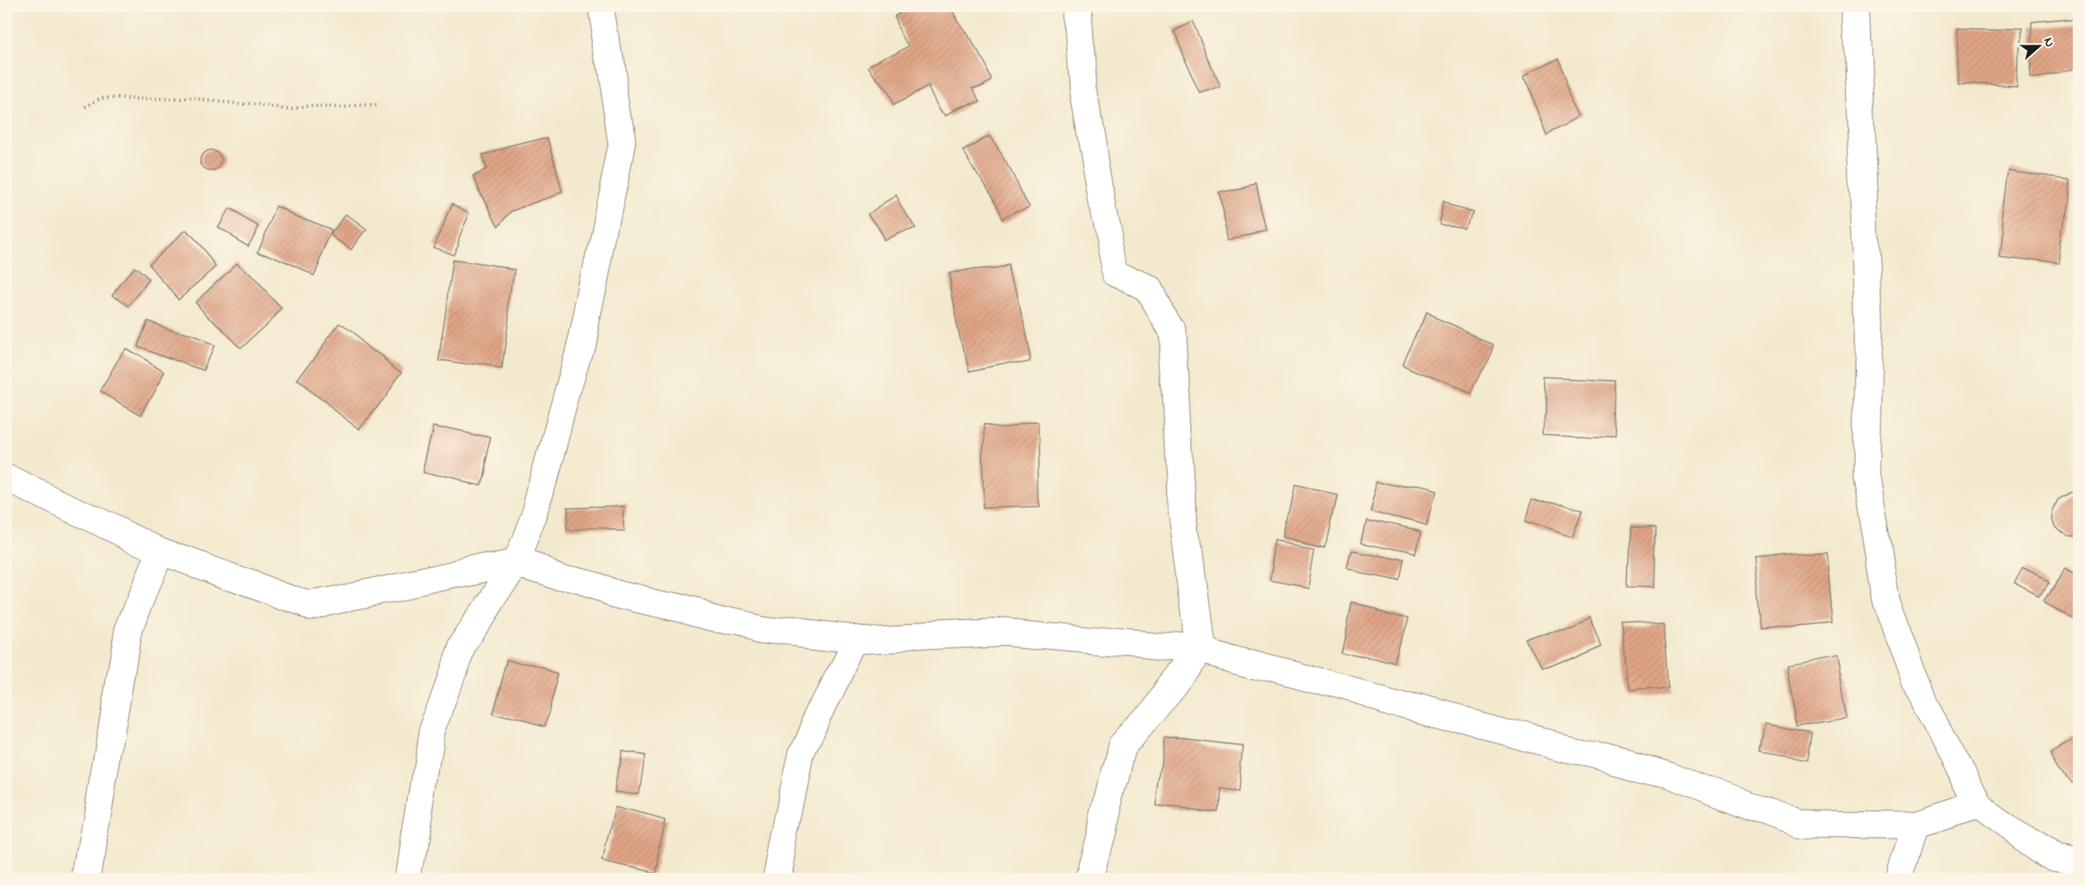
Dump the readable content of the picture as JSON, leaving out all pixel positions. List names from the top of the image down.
{
  "north": "right"
}
